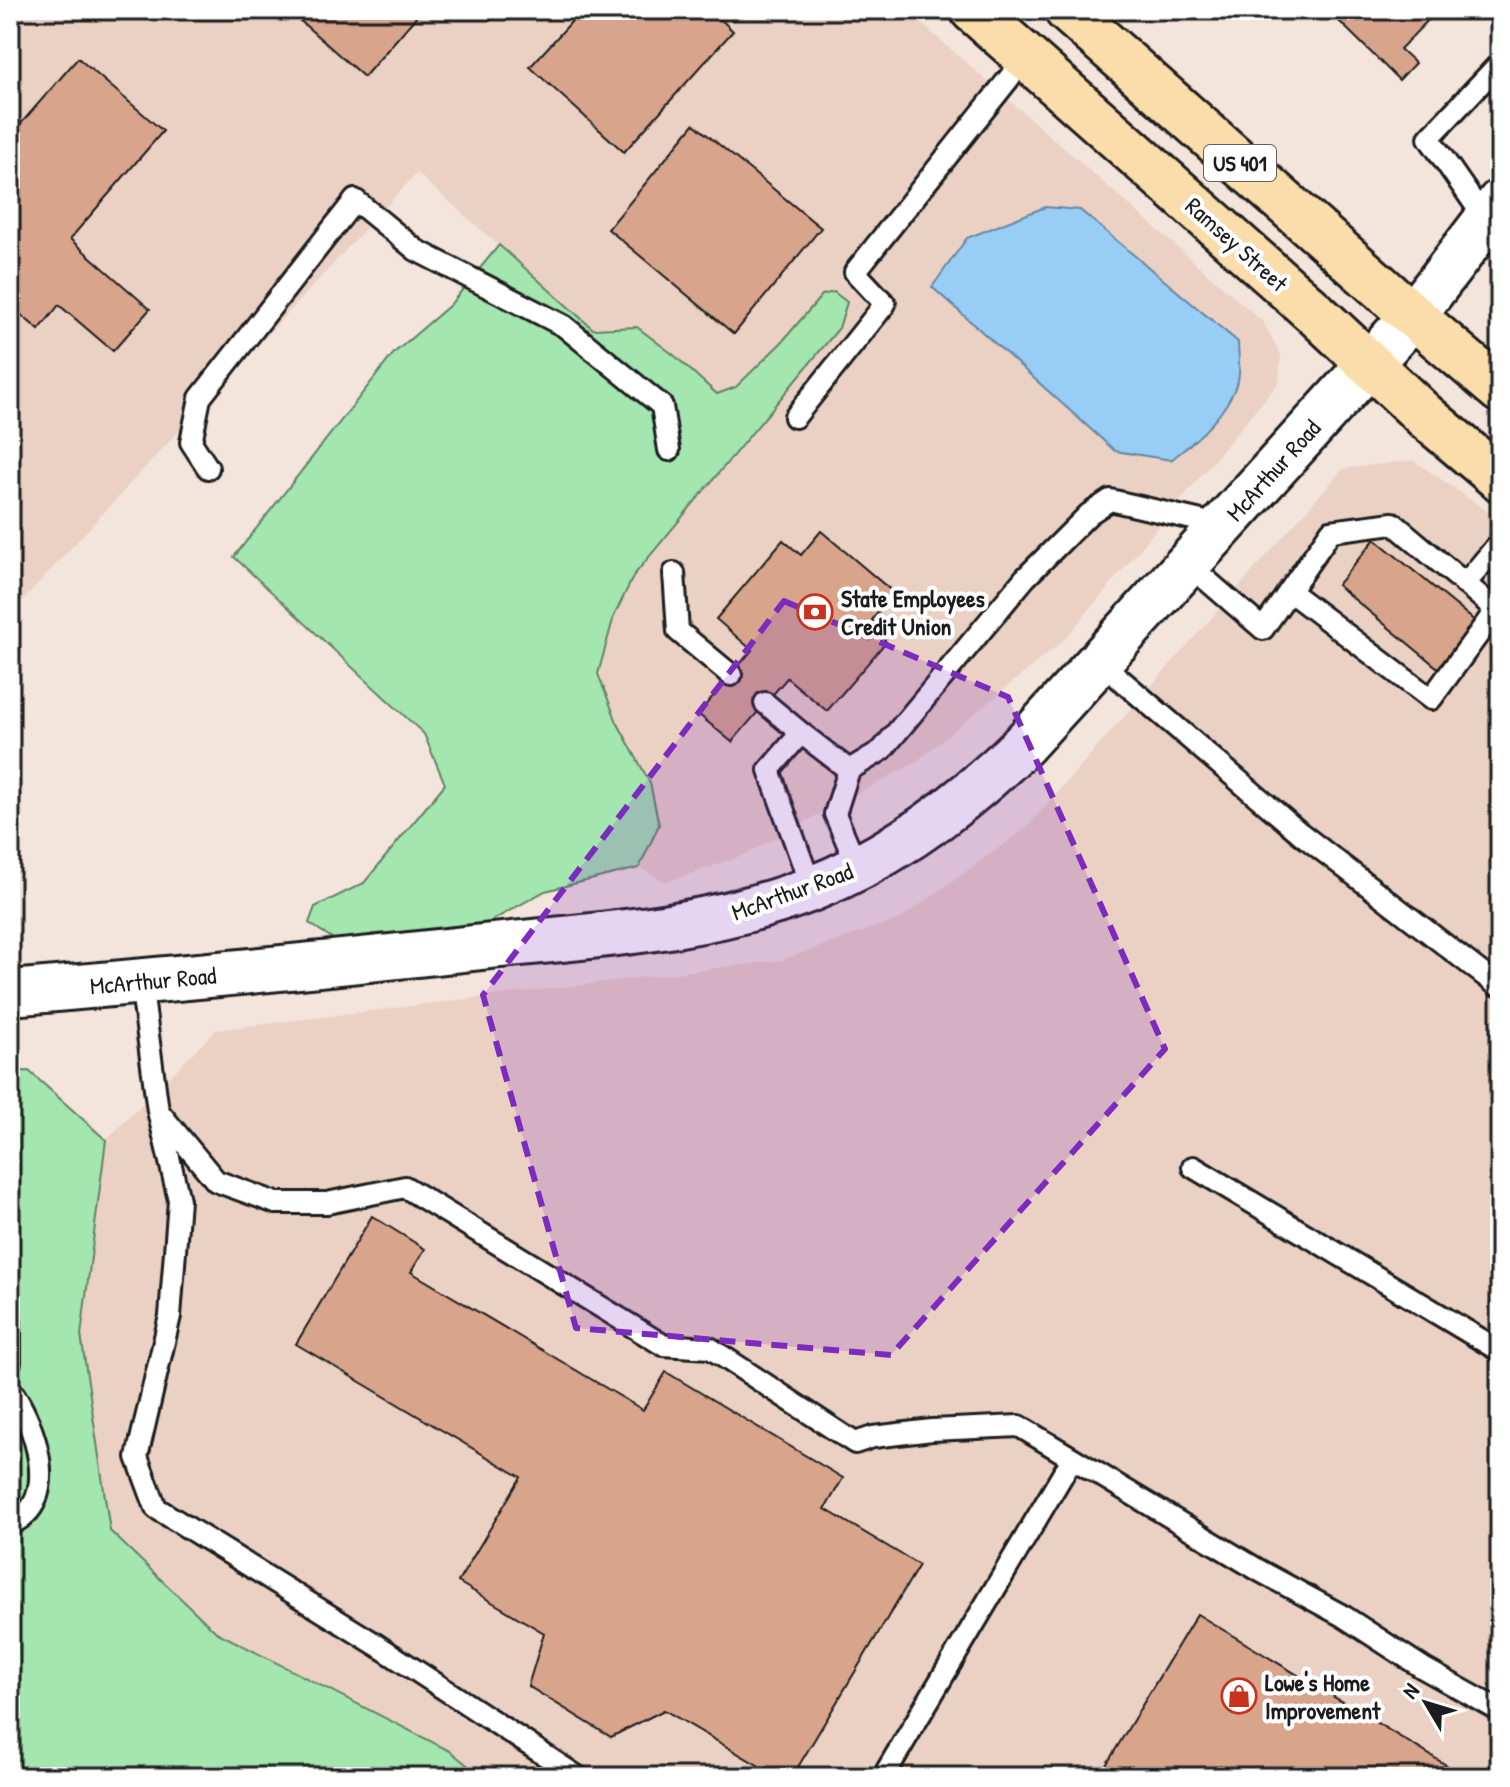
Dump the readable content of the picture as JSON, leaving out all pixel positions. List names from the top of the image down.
{
  "streets": {
    "main road": ["US 401", "Ramsey Street", "McArthur Road"]
  },
  "crossings": [
    ["US 401", "McArthur Road"],
    ["Ramsey Street", "McArthur Road"]
  ],
  "places": {
    "bank": ["State Employees Credit Union"],
    "shop": ["Lowe's Home Improvement"]
  },
  "north": "top left"
}
